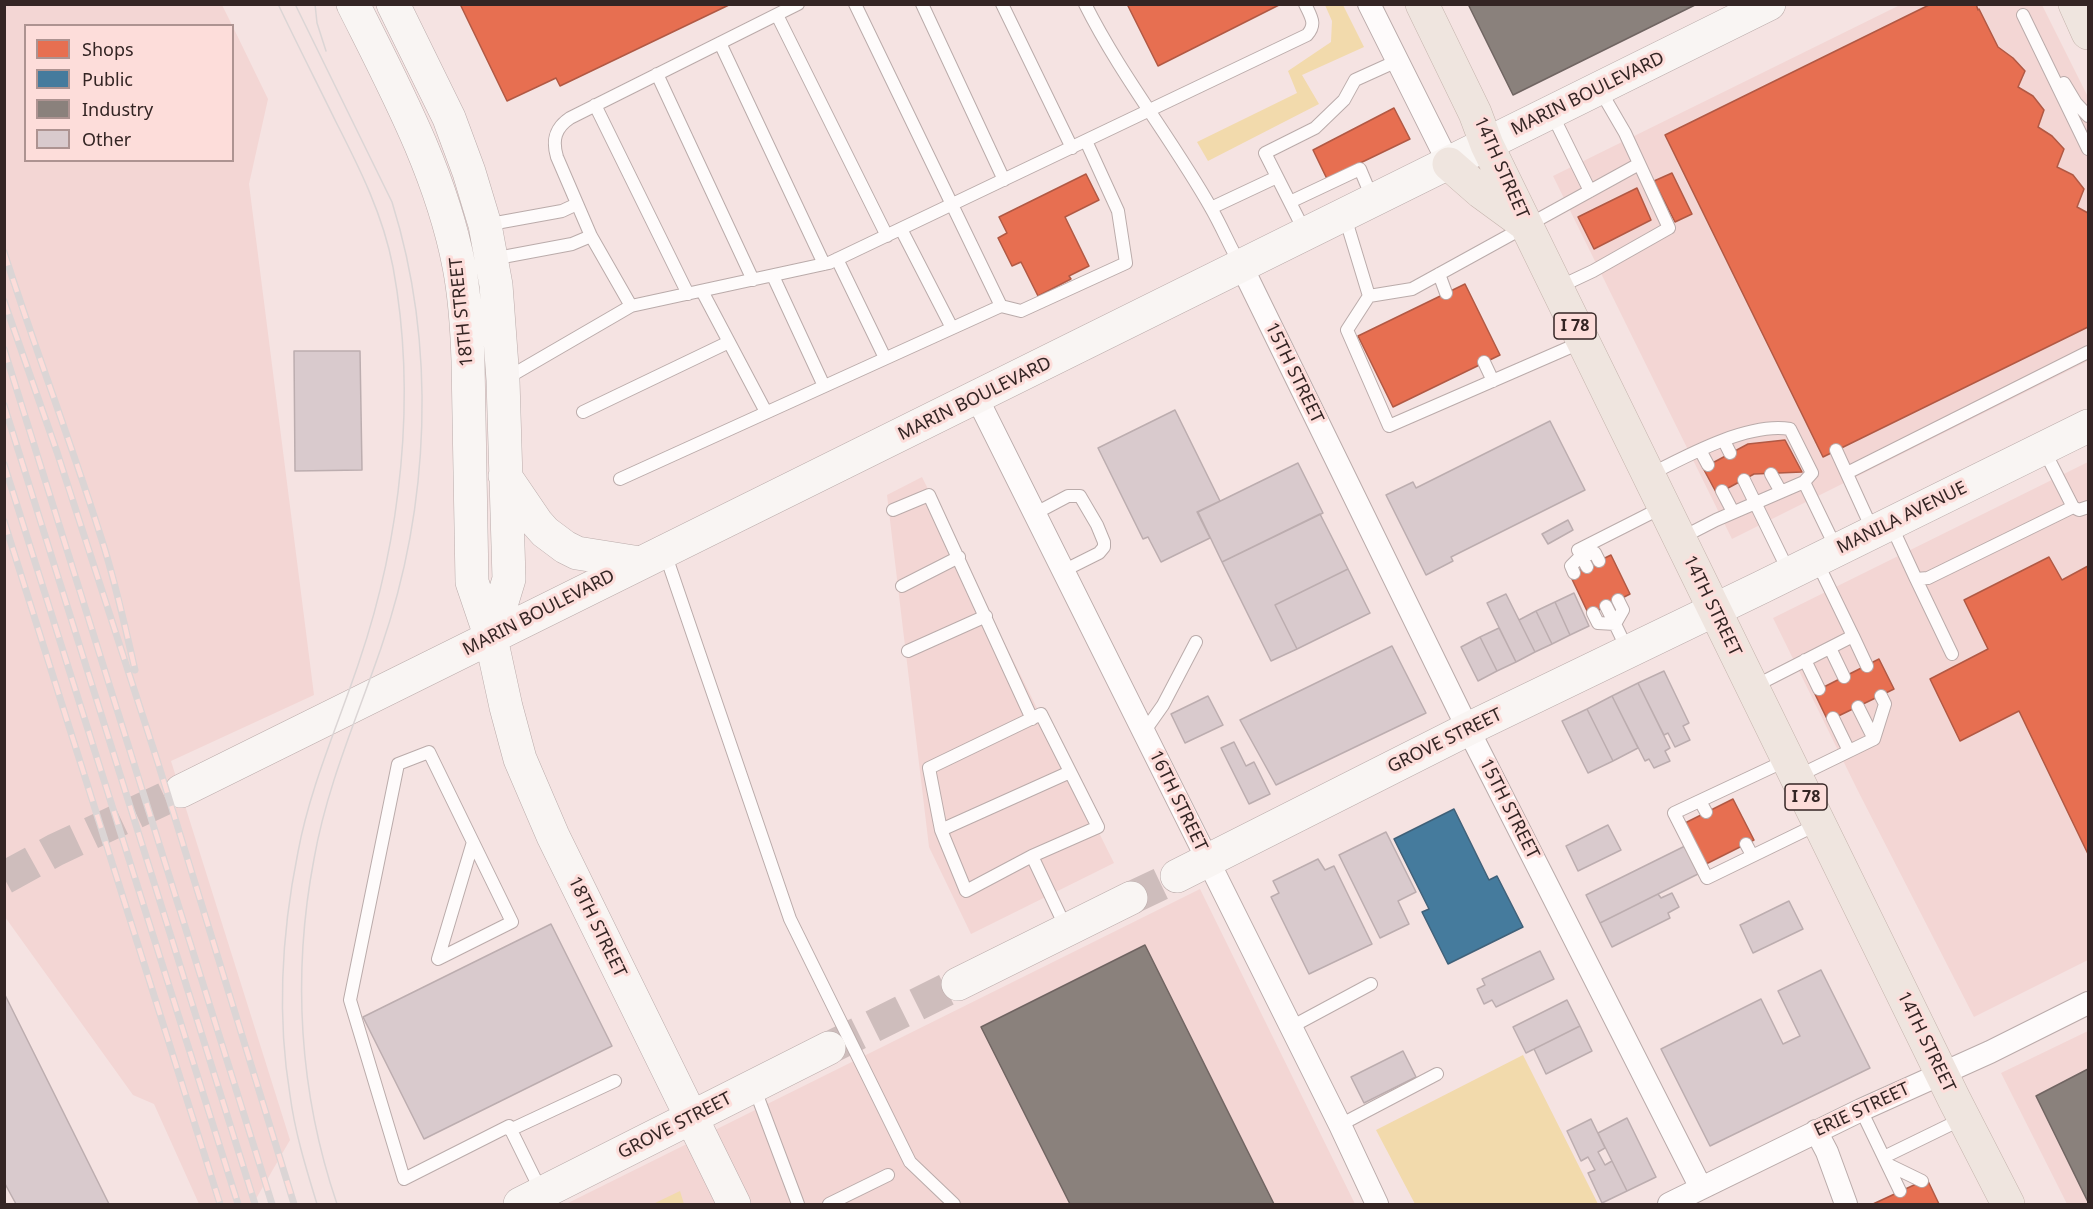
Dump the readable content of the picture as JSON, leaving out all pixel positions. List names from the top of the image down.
{
  "streets": {
    "highway": ["14TH STREET", "I 78"],
    "street": [
      "MARIN BOULEVARD",
      "18TH STREET",
      "15TH STREET",
      "MANILA AVENUE",
      "GROVE STREET",
      "16TH STREET",
      "ERIE STREET"
    ]
  },
  "crossings": [
    ["MARIN BOULEVARD", "14TH STREET"],
    ["MARIN BOULEVARD", "18TH STREET"],
    ["MARIN BOULEVARD", "15TH STREET"],
    ["MARIN BOULEVARD", "16TH STREET"],
    ["14TH STREET", "MANILA AVENUE"],
    ["14TH STREET", "GROVE STREET"],
    ["14TH STREET", "ERIE STREET"],
    ["18TH STREET", "GROVE STREET"],
    ["15TH STREET", "GROVE STREET"],
    ["15TH STREET", "ERIE STREET"],
    ["MANILA AVENUE", "GROVE STREET"],
    ["GROVE STREET", "16TH STREET"]
  ],
  "legend": [
    "Shops",
    "Public",
    "Industry",
    "Other"
  ]
}
